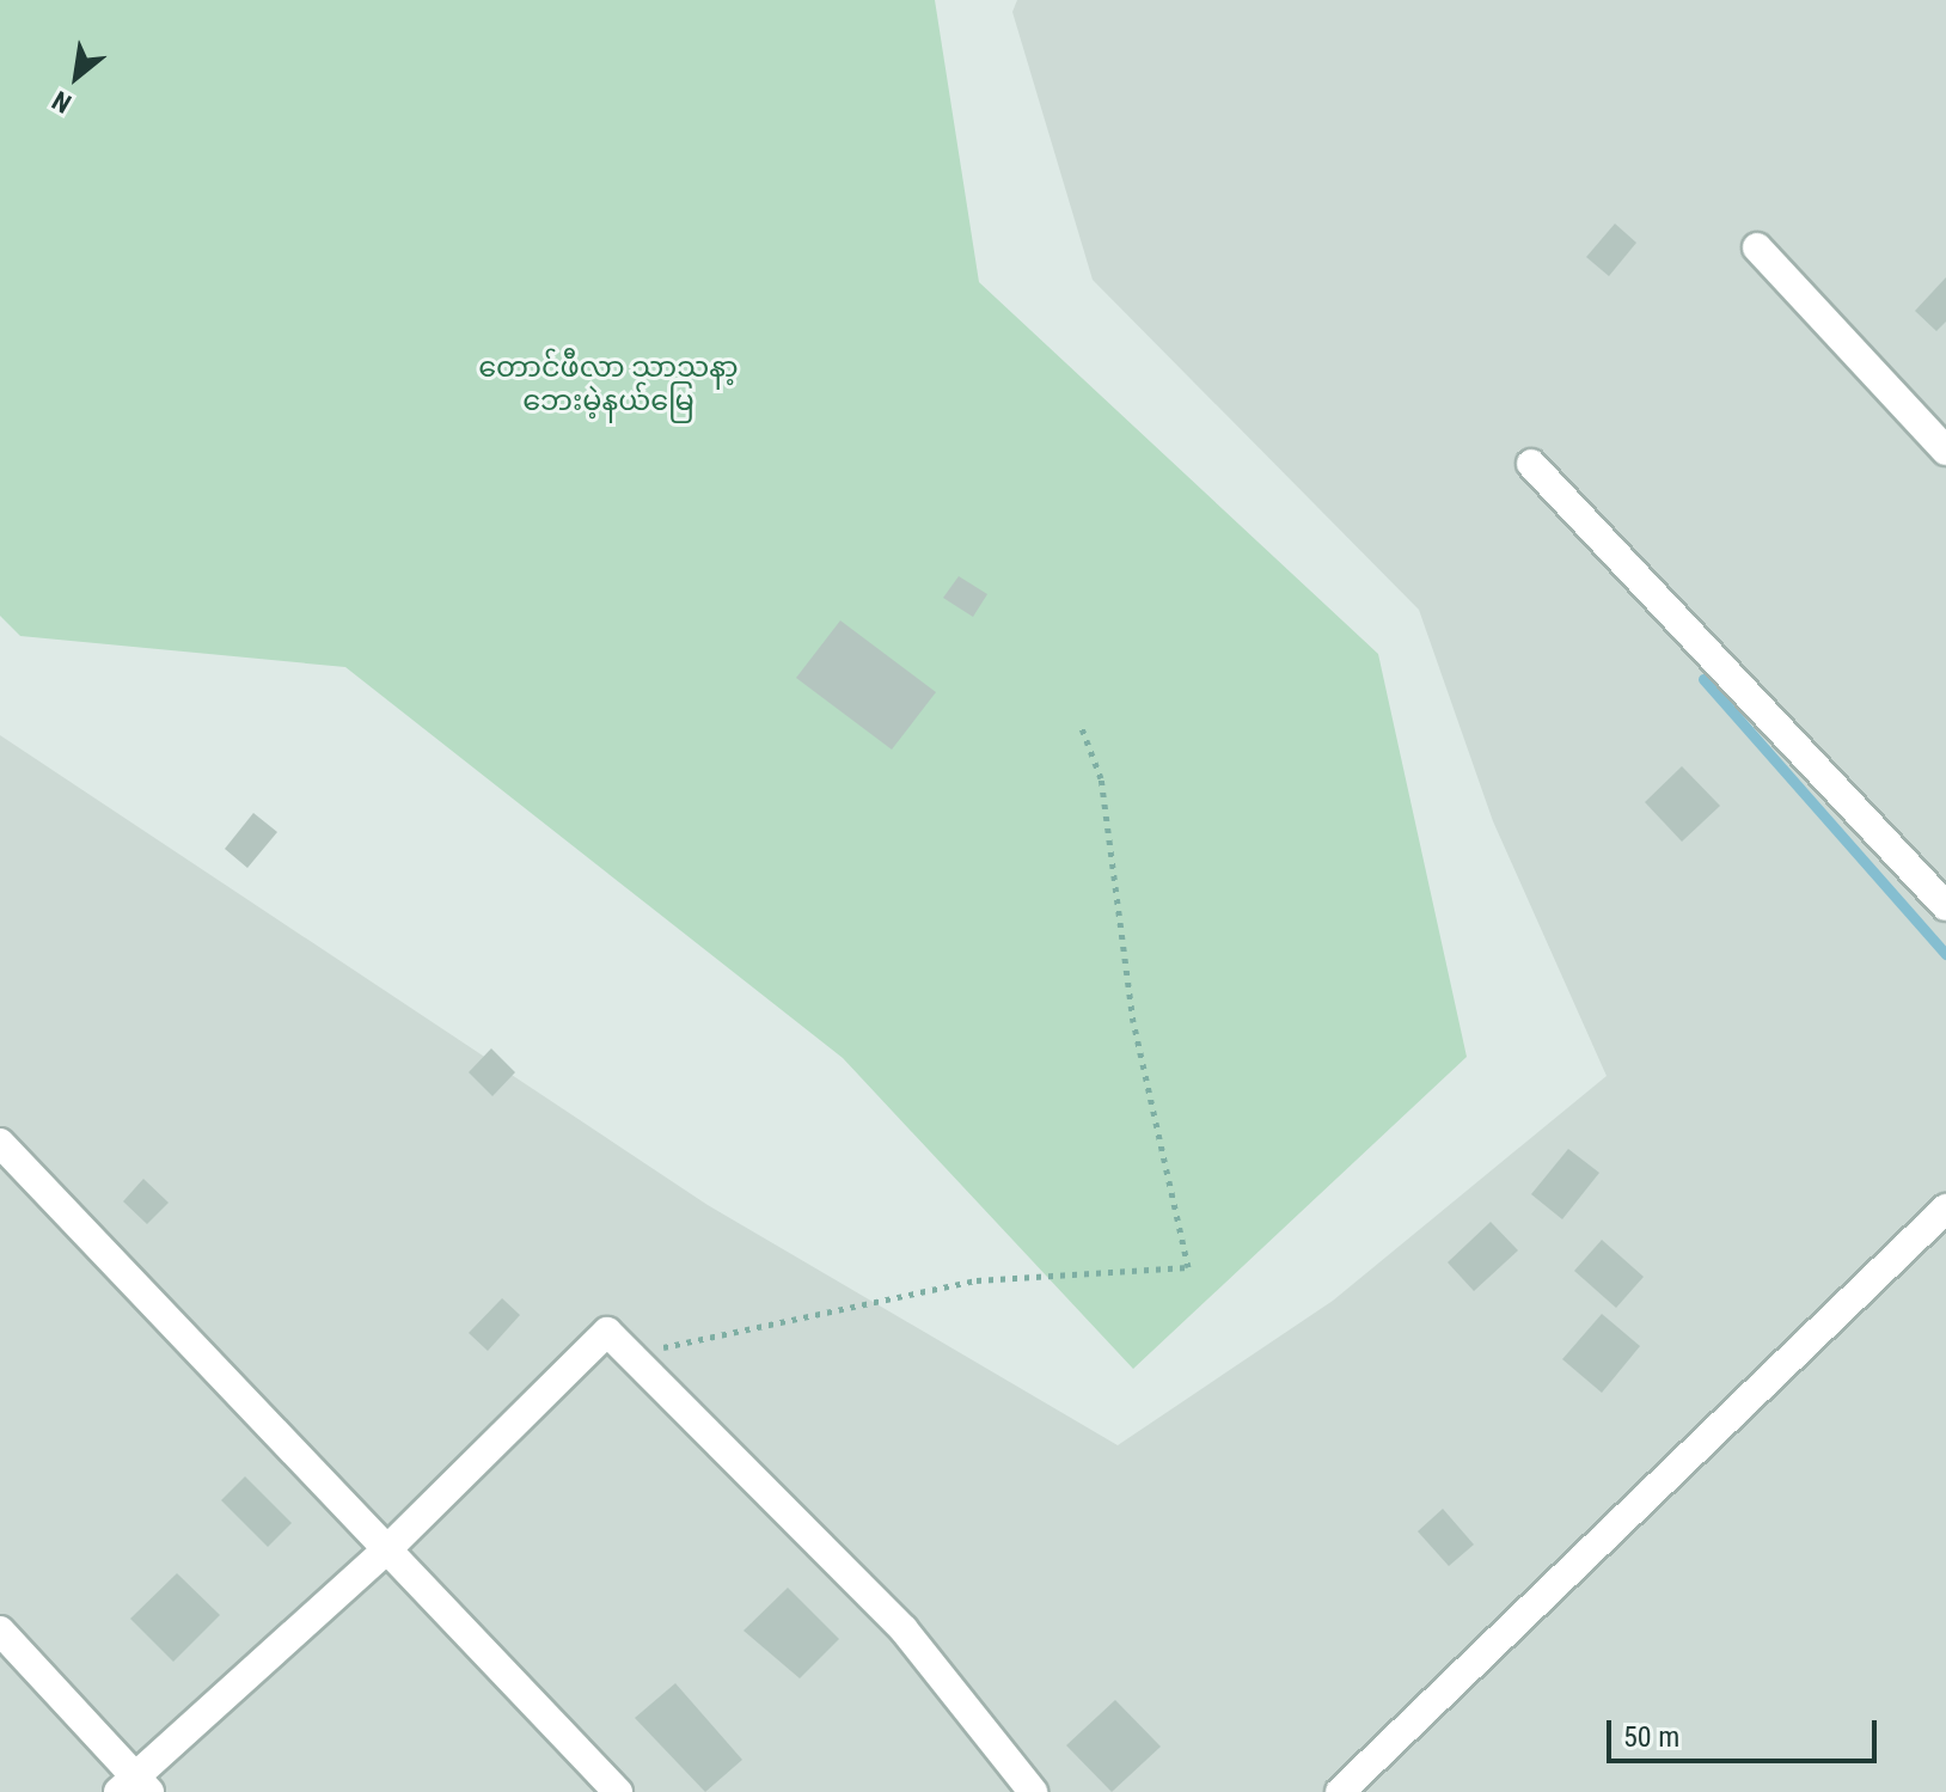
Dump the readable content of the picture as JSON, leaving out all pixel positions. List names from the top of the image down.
{
  "parks": ["တောင်ဖီလာ သာသနာ့ ဘေးမဲ့နယ်မြေ"],
  "scale_bar": "50 m",
  "north": "bottom left"
}
